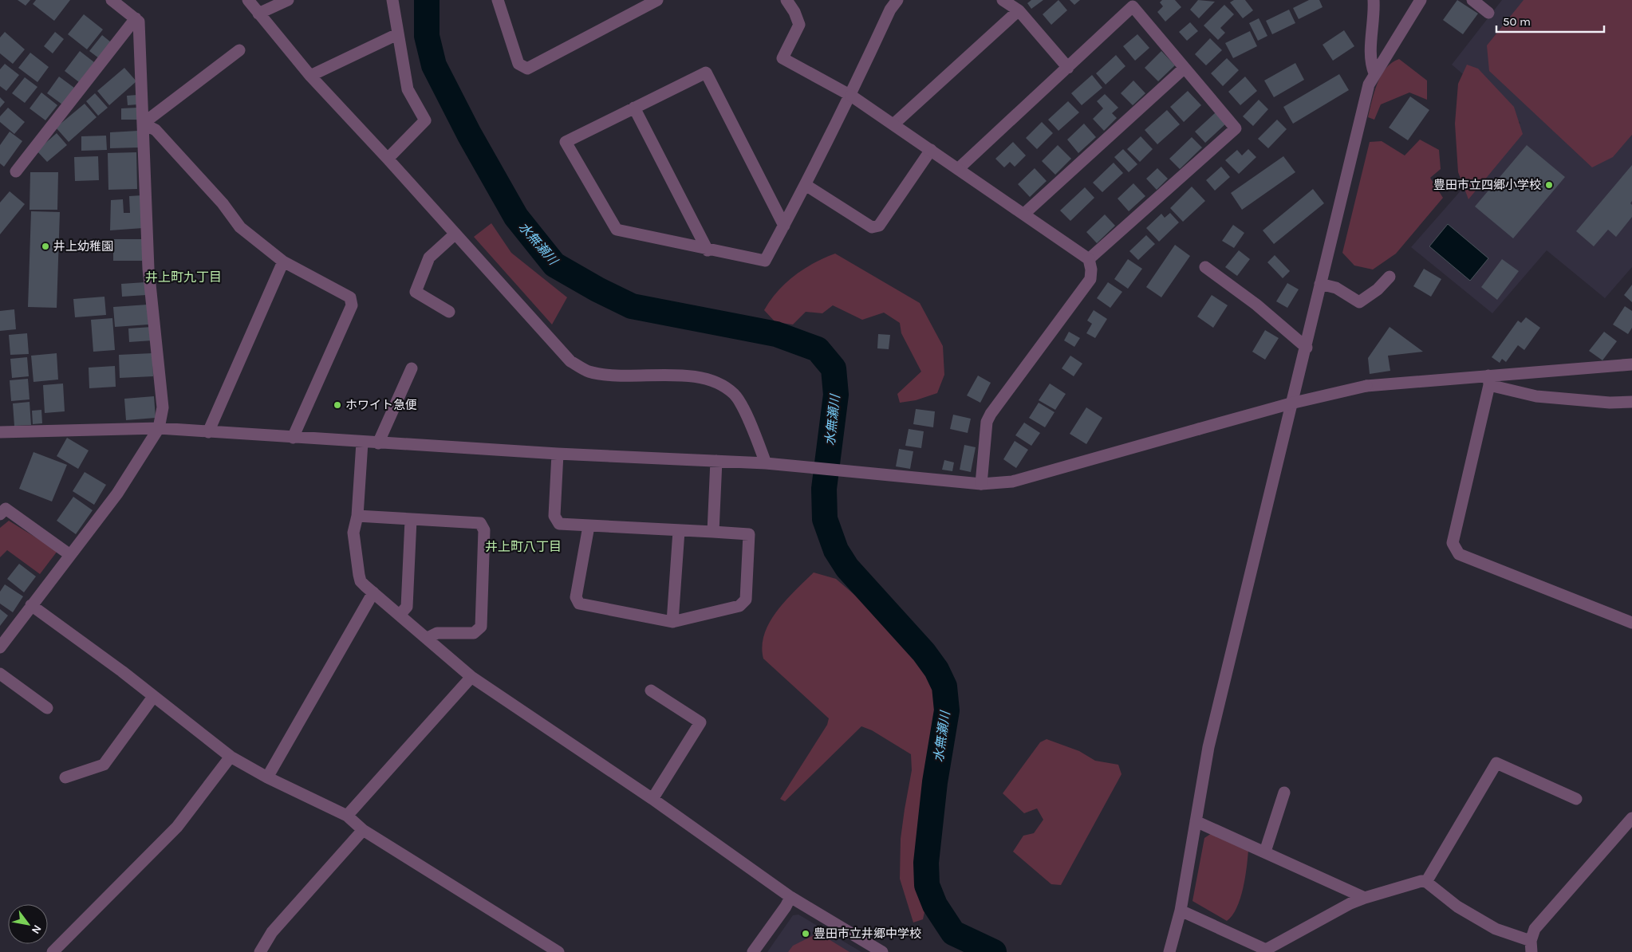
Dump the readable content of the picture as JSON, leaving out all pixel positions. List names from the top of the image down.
{
  "districts": ["井上町九丁目", "井上町八丁目"],
  "water": ["水無瀬川"],
  "places": [
    "豊田市立四郷小学校",
    "井上幼稚園",
    "ホワイト急便",
    "豊田市立井郷中学校"
  ],
  "scale_bar": "50 m",
  "north": "bottom right"
}
